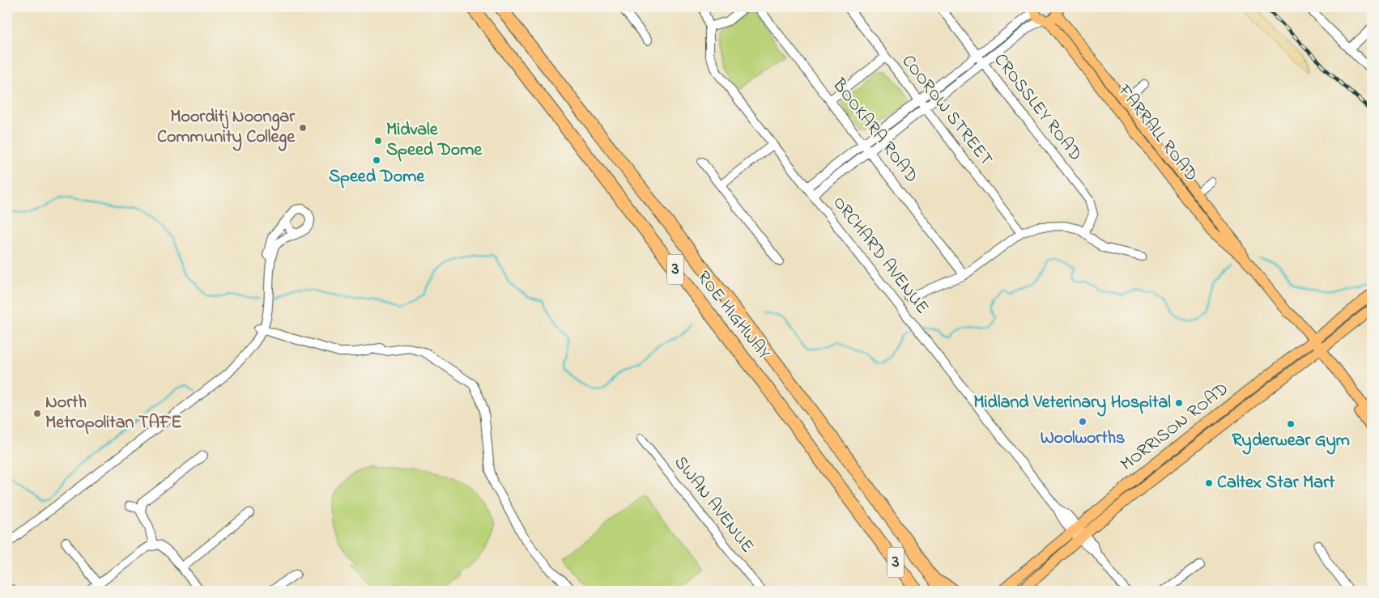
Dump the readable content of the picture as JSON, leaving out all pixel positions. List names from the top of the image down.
{
  "streets": {
    "highway": ["3", "ROE HIGHWAY"],
    "main road": ["FARRALL ROAD", "MORRISON ROAD"],
    "street": [
      "CROSSLEY ROAD",
      "COOROW STREET",
      "BOOKARA ROAD",
      "ORCHARD AVENUE",
      "SWAN AVENUE"
    ]
  },
  "crossings": [
    ["FARRALL ROAD", "MORRISON ROAD"],
    ["ORCHARD AVENUE", "MORRISON ROAD"]
  ],
  "places": [
    "Moorditj Noongar Community College",
    "Midvale Speed Dome",
    "Speed Dome",
    "Midland Veterinary Hospital",
    "North Metropolitan TAFE",
    "Woolworths",
    "Ryderwear Gym",
    "Caltex Star Mart"
  ]
}
